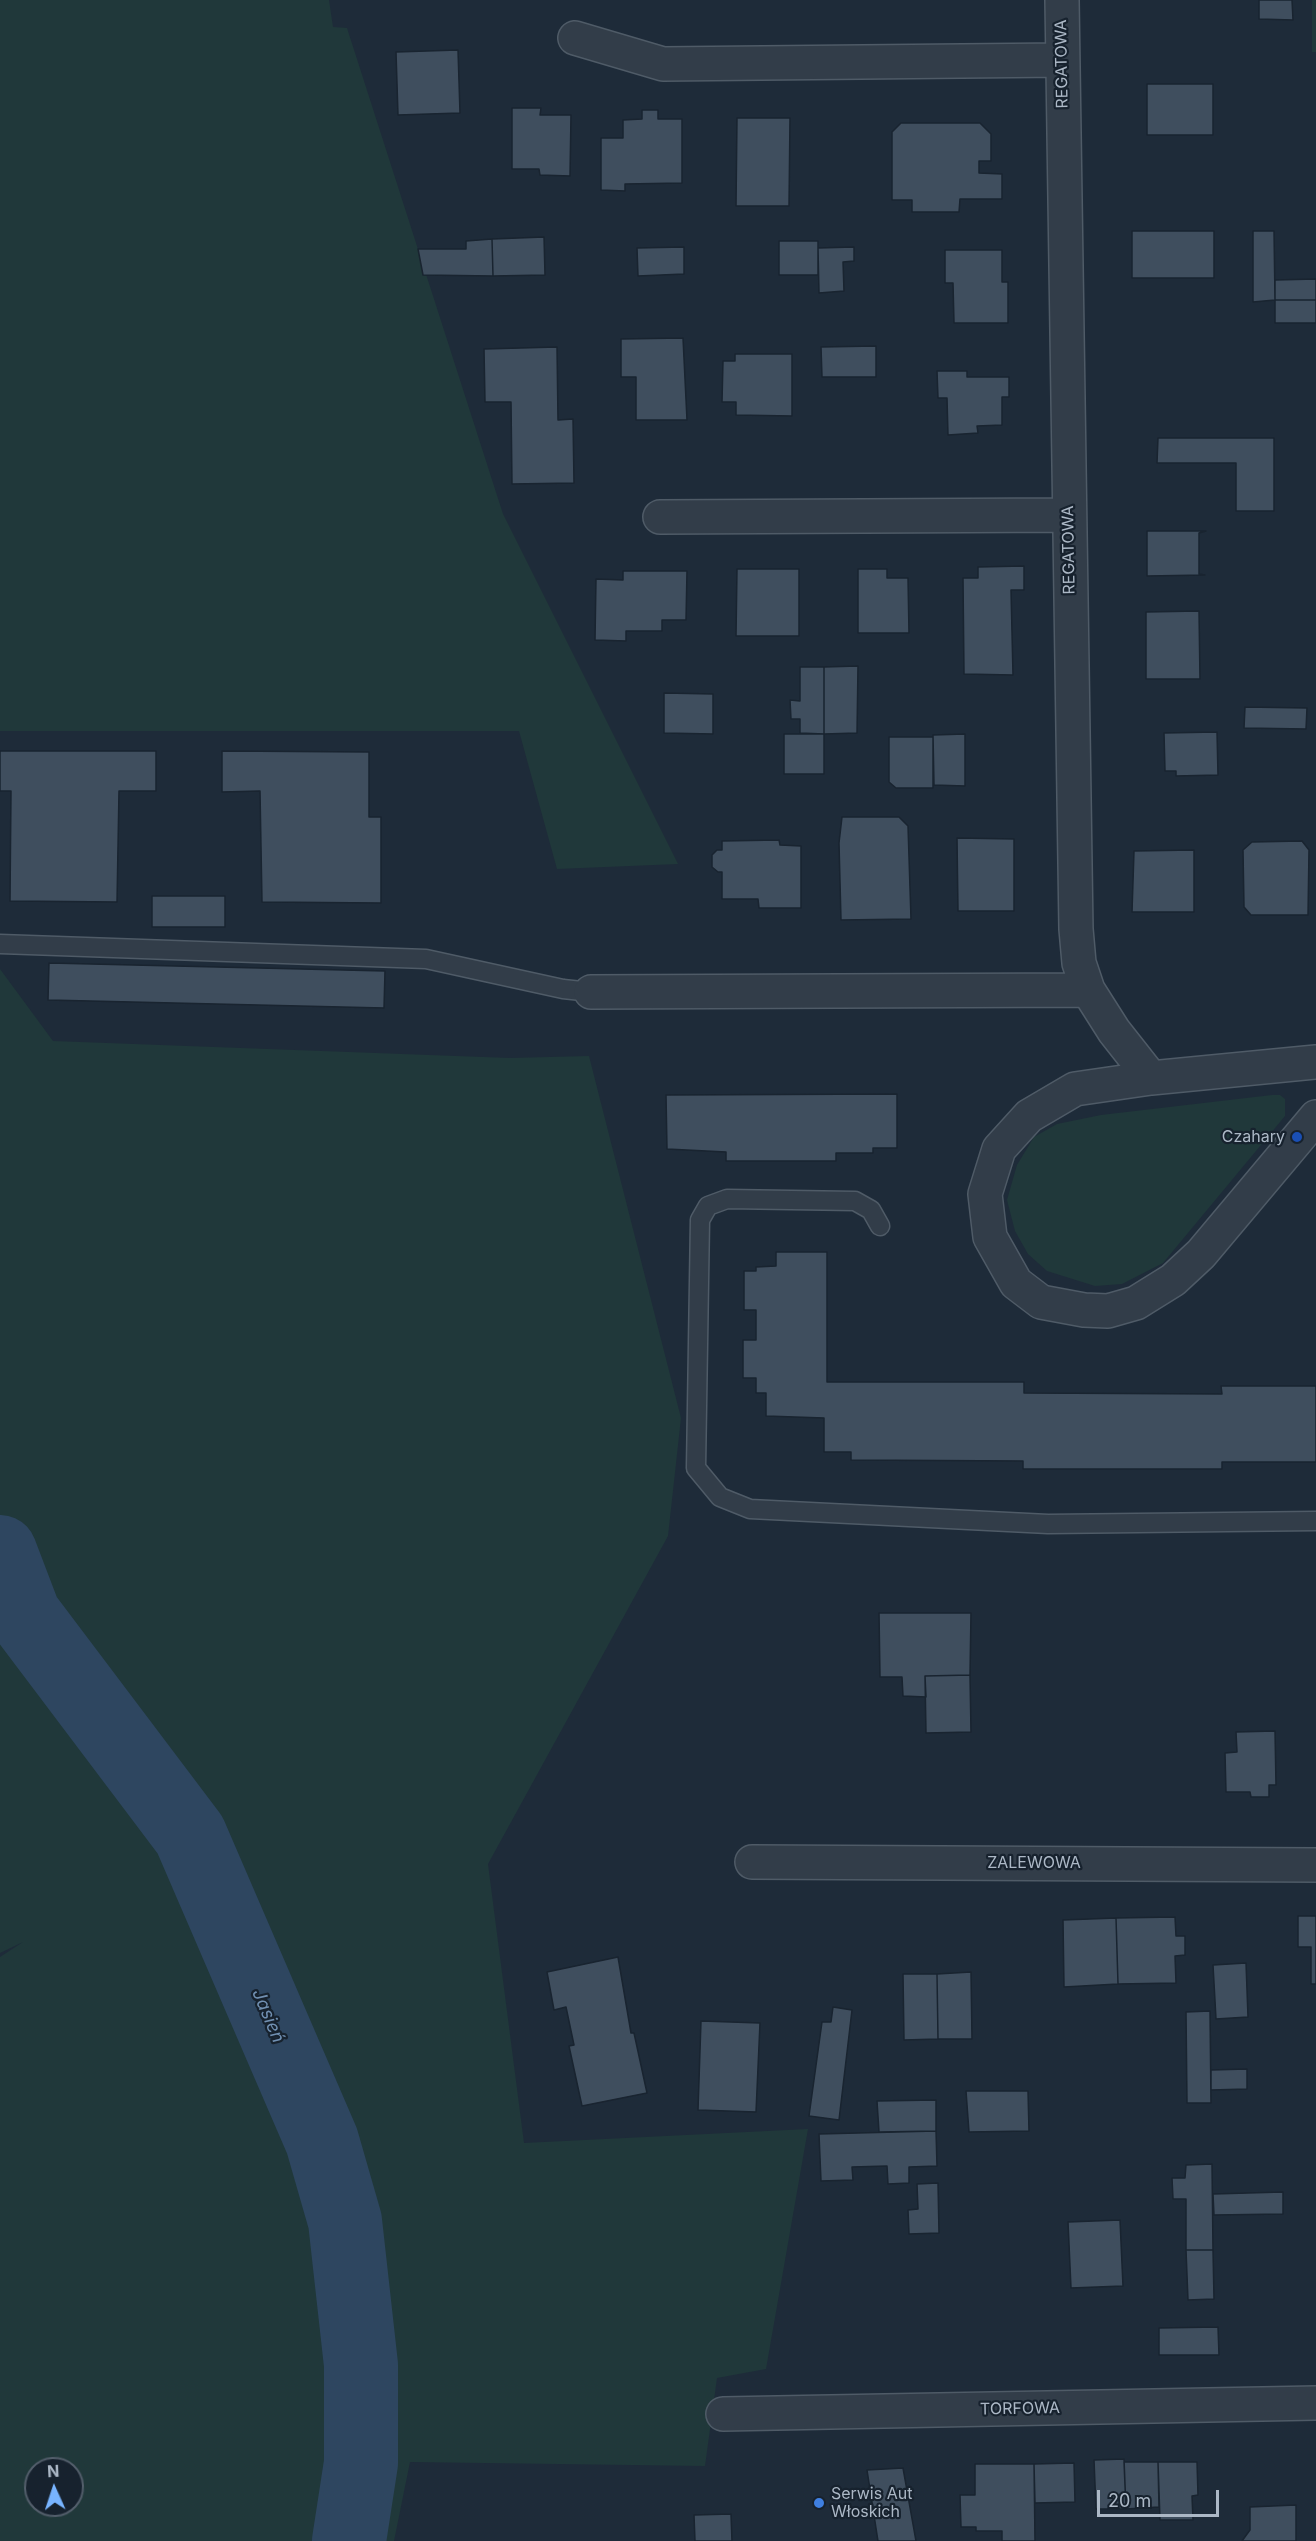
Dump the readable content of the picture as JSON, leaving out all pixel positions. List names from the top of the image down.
{
  "streets": {
    "street": ["REGATOWA", "ZALEWOWA", "TORFOWA"]
  },
  "water": ["Jasień"],
  "places": ["Czahary", "Serwis Aut Włoskich"],
  "scale_bar": "20 m",
  "north": "top"
}
